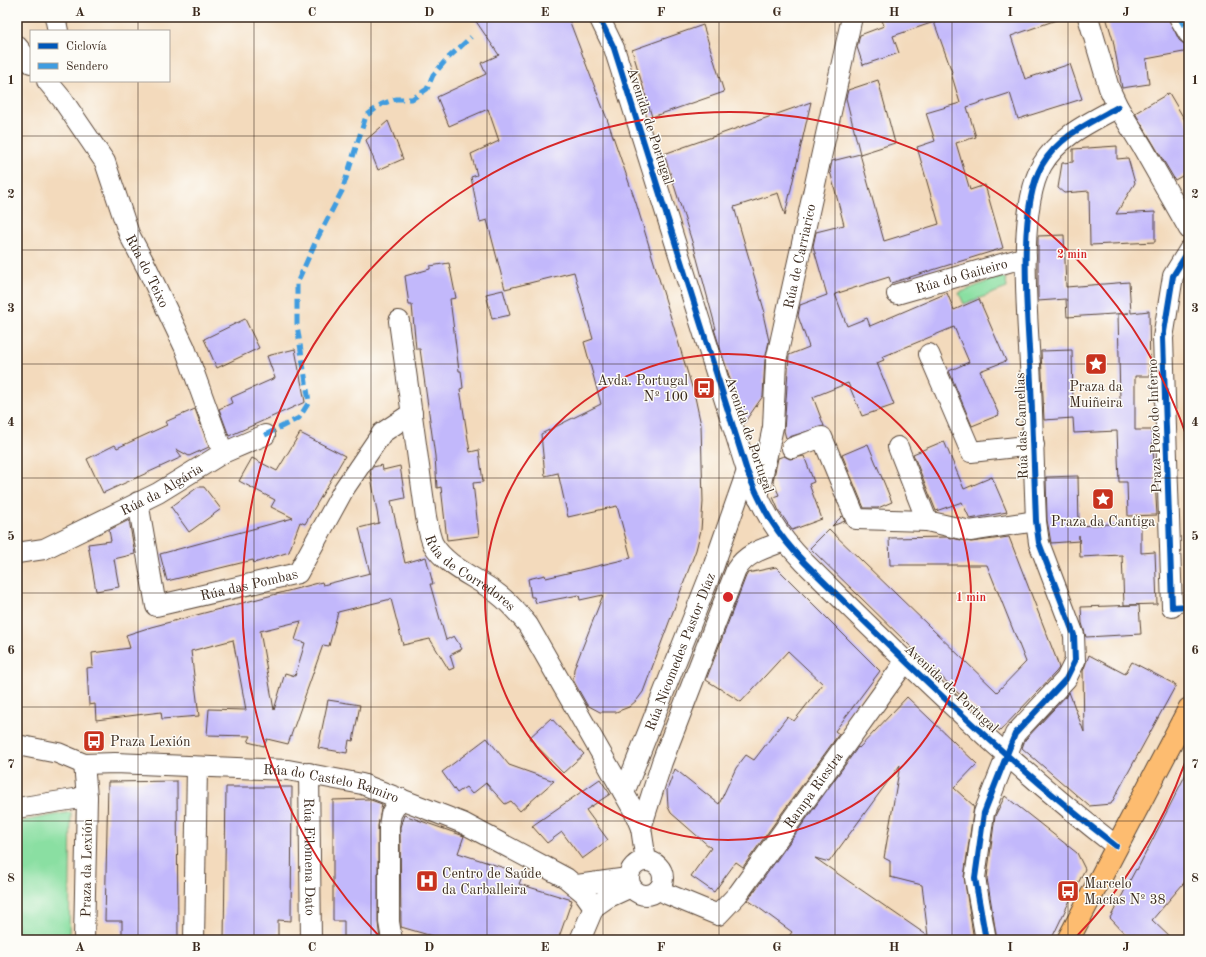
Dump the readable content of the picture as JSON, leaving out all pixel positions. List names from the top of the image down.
{
  "streets": {
    "street": [
      "Avenida de Portugal",
      "Rúa de Carriarico",
      "Rúa do Teixo",
      "Rúa do Gaiteiro",
      "Rúa das Camelias",
      "Praza Pozo do Inferno",
      "Rúa da Algária",
      "Rúa de Corredores",
      "Rúa das Pombas",
      "Rúa Nicomedes Pastor Díaz",
      "Rúa do Castelo Ramiro",
      "Rampa Riestra",
      "Rúa Filomena Dato",
      "Praza da Lexión"
    ]
  },
  "crossings": [
    ["Avenida de Portugal", "Rúa de Carriarico"],
    ["Avenida de Portugal", "Rúa das Camelias"],
    ["Avenida de Portugal", "Rúa Nicomedes Pastor Díaz"],
    ["Avenida de Portugal", "Rampa Riestra"],
    ["Rúa do Teixo", "Rúa da Algária"],
    ["Rúa do Gaiteiro", "Rúa das Camelias"],
    ["Rúa da Algária", "Rúa das Pombas"],
    ["Rúa de Corredores", "Rúa das Pombas"],
    ["Rúa de Corredores", "Rúa Nicomedes Pastor Díaz"],
    ["Rúa Nicomedes Pastor Díaz", "Rampa Riestra"],
    ["Rúa do Castelo Ramiro", "Rúa Filomena Dato"],
    ["Rúa do Castelo Ramiro", "Praza da Lexión"]
  ],
  "places": {
    "place": ["Praza da Muiñeira", "Praza da Cantiga"],
    "bus stop": ["Avda. Portugal Nº 100", "Praza Lexión", "Marcelo Macías Nº 38"],
    "hospital": ["Centro de Saúde da Carballeira"]
  },
  "legend": ["Ciclovía", "Sendero"],
  "grid": {
    "columns": [
      "A",
      "B",
      "C",
      "D",
      "E",
      "F",
      "G",
      "H",
      "I",
      "J"
    ],
    "rows": [
      "1",
      "2",
      "3",
      "4",
      "5",
      "6",
      "7",
      "8"
    ]
  },
  "rings": ["2 min", "1 min"]
}
